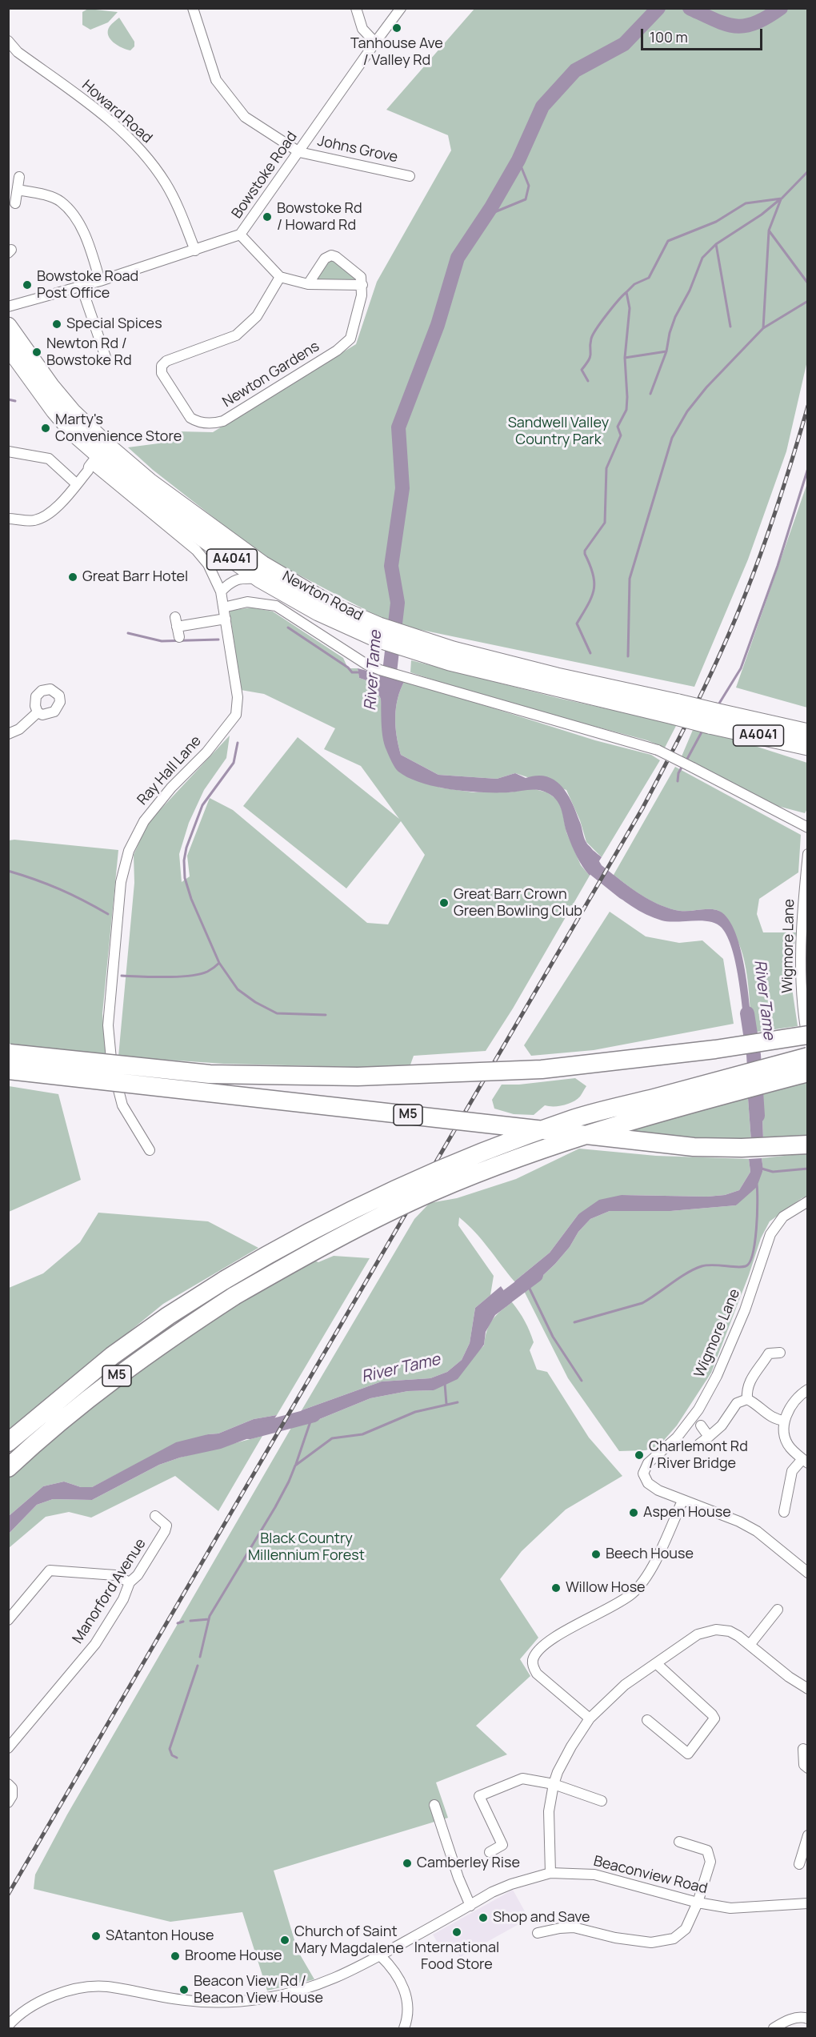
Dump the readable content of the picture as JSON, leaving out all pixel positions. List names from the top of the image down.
{
  "streets": {
    "highway": ["A4041", "Newton Road", "M5"],
    "street": [
      "Howard Road",
      "Johns Grove",
      "Bowstoke Road",
      "Newton Gardens",
      "Ray Hall Lane",
      "Wigmore Lane",
      "Manorford Avenue",
      "Beaconview Road"
    ]
  },
  "crossings": [
    ["Howard Road", "Bowstoke Road"],
    ["Johns Grove", "Bowstoke Road"],
    ["Newton Road", "Ray Hall Lane"]
  ],
  "water": ["River Tame"],
  "parks": ["Sandwell Valley Country Park", "Black Country Millennium Forest"],
  "places": [
    "Tanhouse Ave / Valley Rd",
    "Bowstoke Rd / Howard Rd",
    "Bowstoke Road Post Office",
    "Special Spices",
    "Newton Rd / Bowstoke Rd",
    "Marty's Convenience Store",
    "Great Barr Hotel",
    "Great Barr Crown Green Bowling Club",
    "Charlemont Rd / River Bridge",
    "Aspen House",
    "Beech House",
    "Willow Hose",
    "Camberley Rise",
    "Shop and Save",
    "International Food Store",
    "SAtanton House",
    "Church of Saint Mary Magdalene",
    "Broome House",
    "Beacon View Rd / Beacon View House"
  ],
  "scale_bar": "100 m"
}
